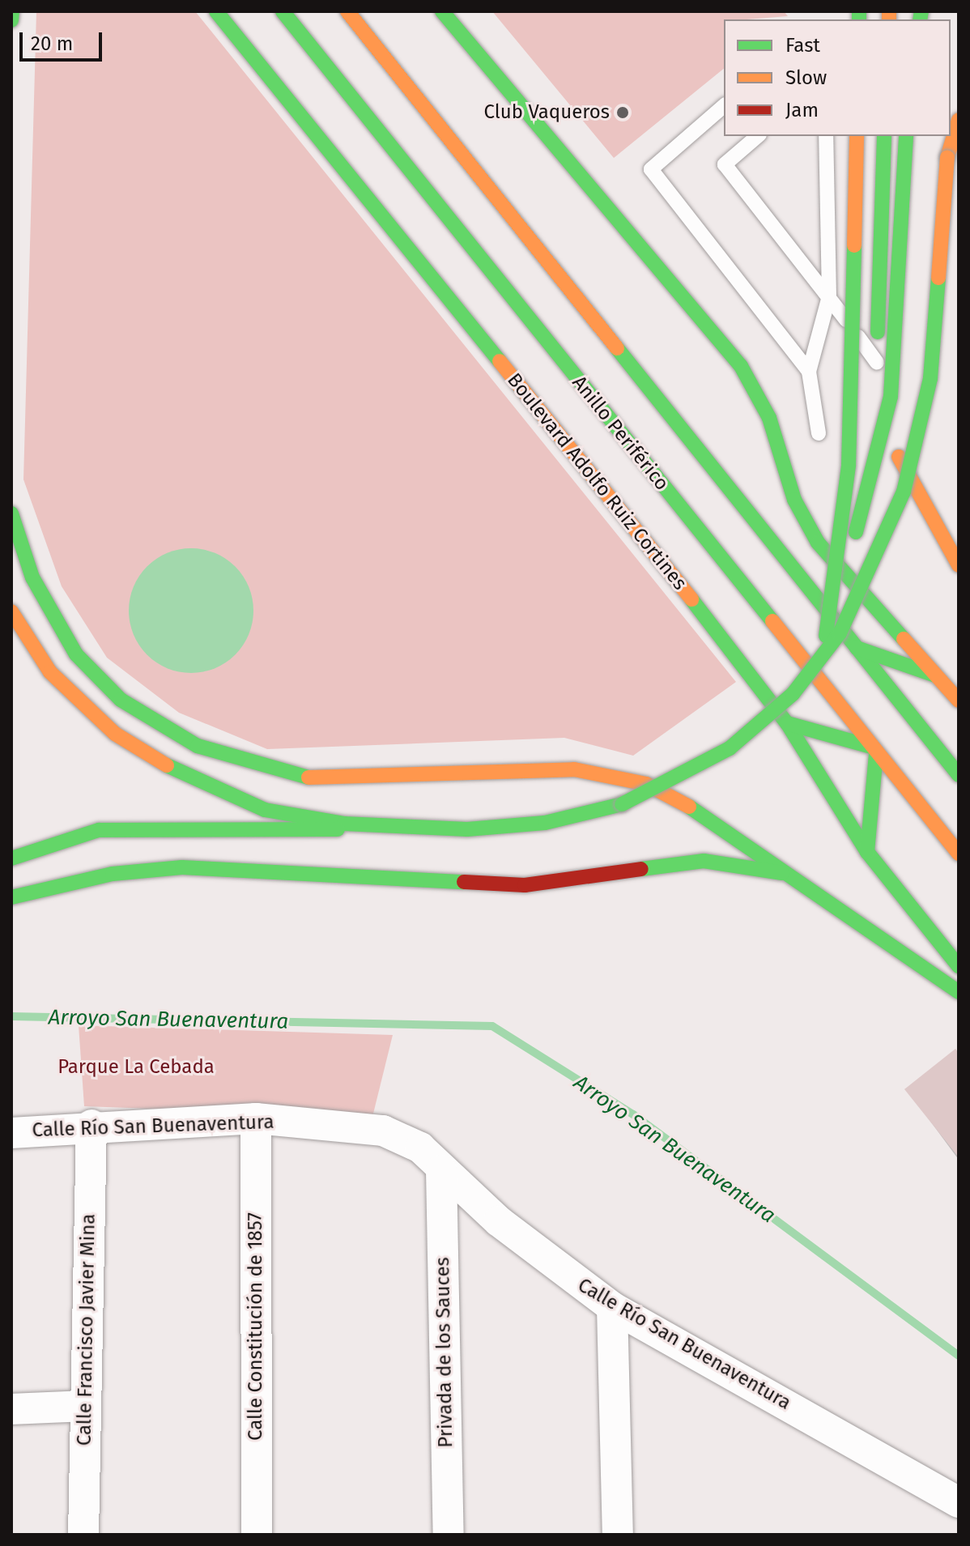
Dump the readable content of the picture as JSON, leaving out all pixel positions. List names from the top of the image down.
{
  "streets": {
    "main road": ["Anillo Periférico", "Boulevard Adolfo Ruiz Cortines"],
    "street": [
      "Calle Río San Buenaventura",
      "Calle Constitución de 1857",
      "Calle Francisco Javier Mina",
      "Privada de los Sauces"
    ]
  },
  "crossings": [
    ["Calle Río San Buenaventura", "Calle Constitución de 1857"],
    ["Calle Río San Buenaventura", "Calle Francisco Javier Mina"],
    ["Calle Río San Buenaventura", "Privada de los Sauces"]
  ],
  "water": ["Arroyo San Buenaventura"],
  "parks": ["Parque La Cebada"],
  "places": ["Club Vaqueros"],
  "legend": ["Fast", "Slow", "Jam"],
  "scale_bar": "20 m"
}
